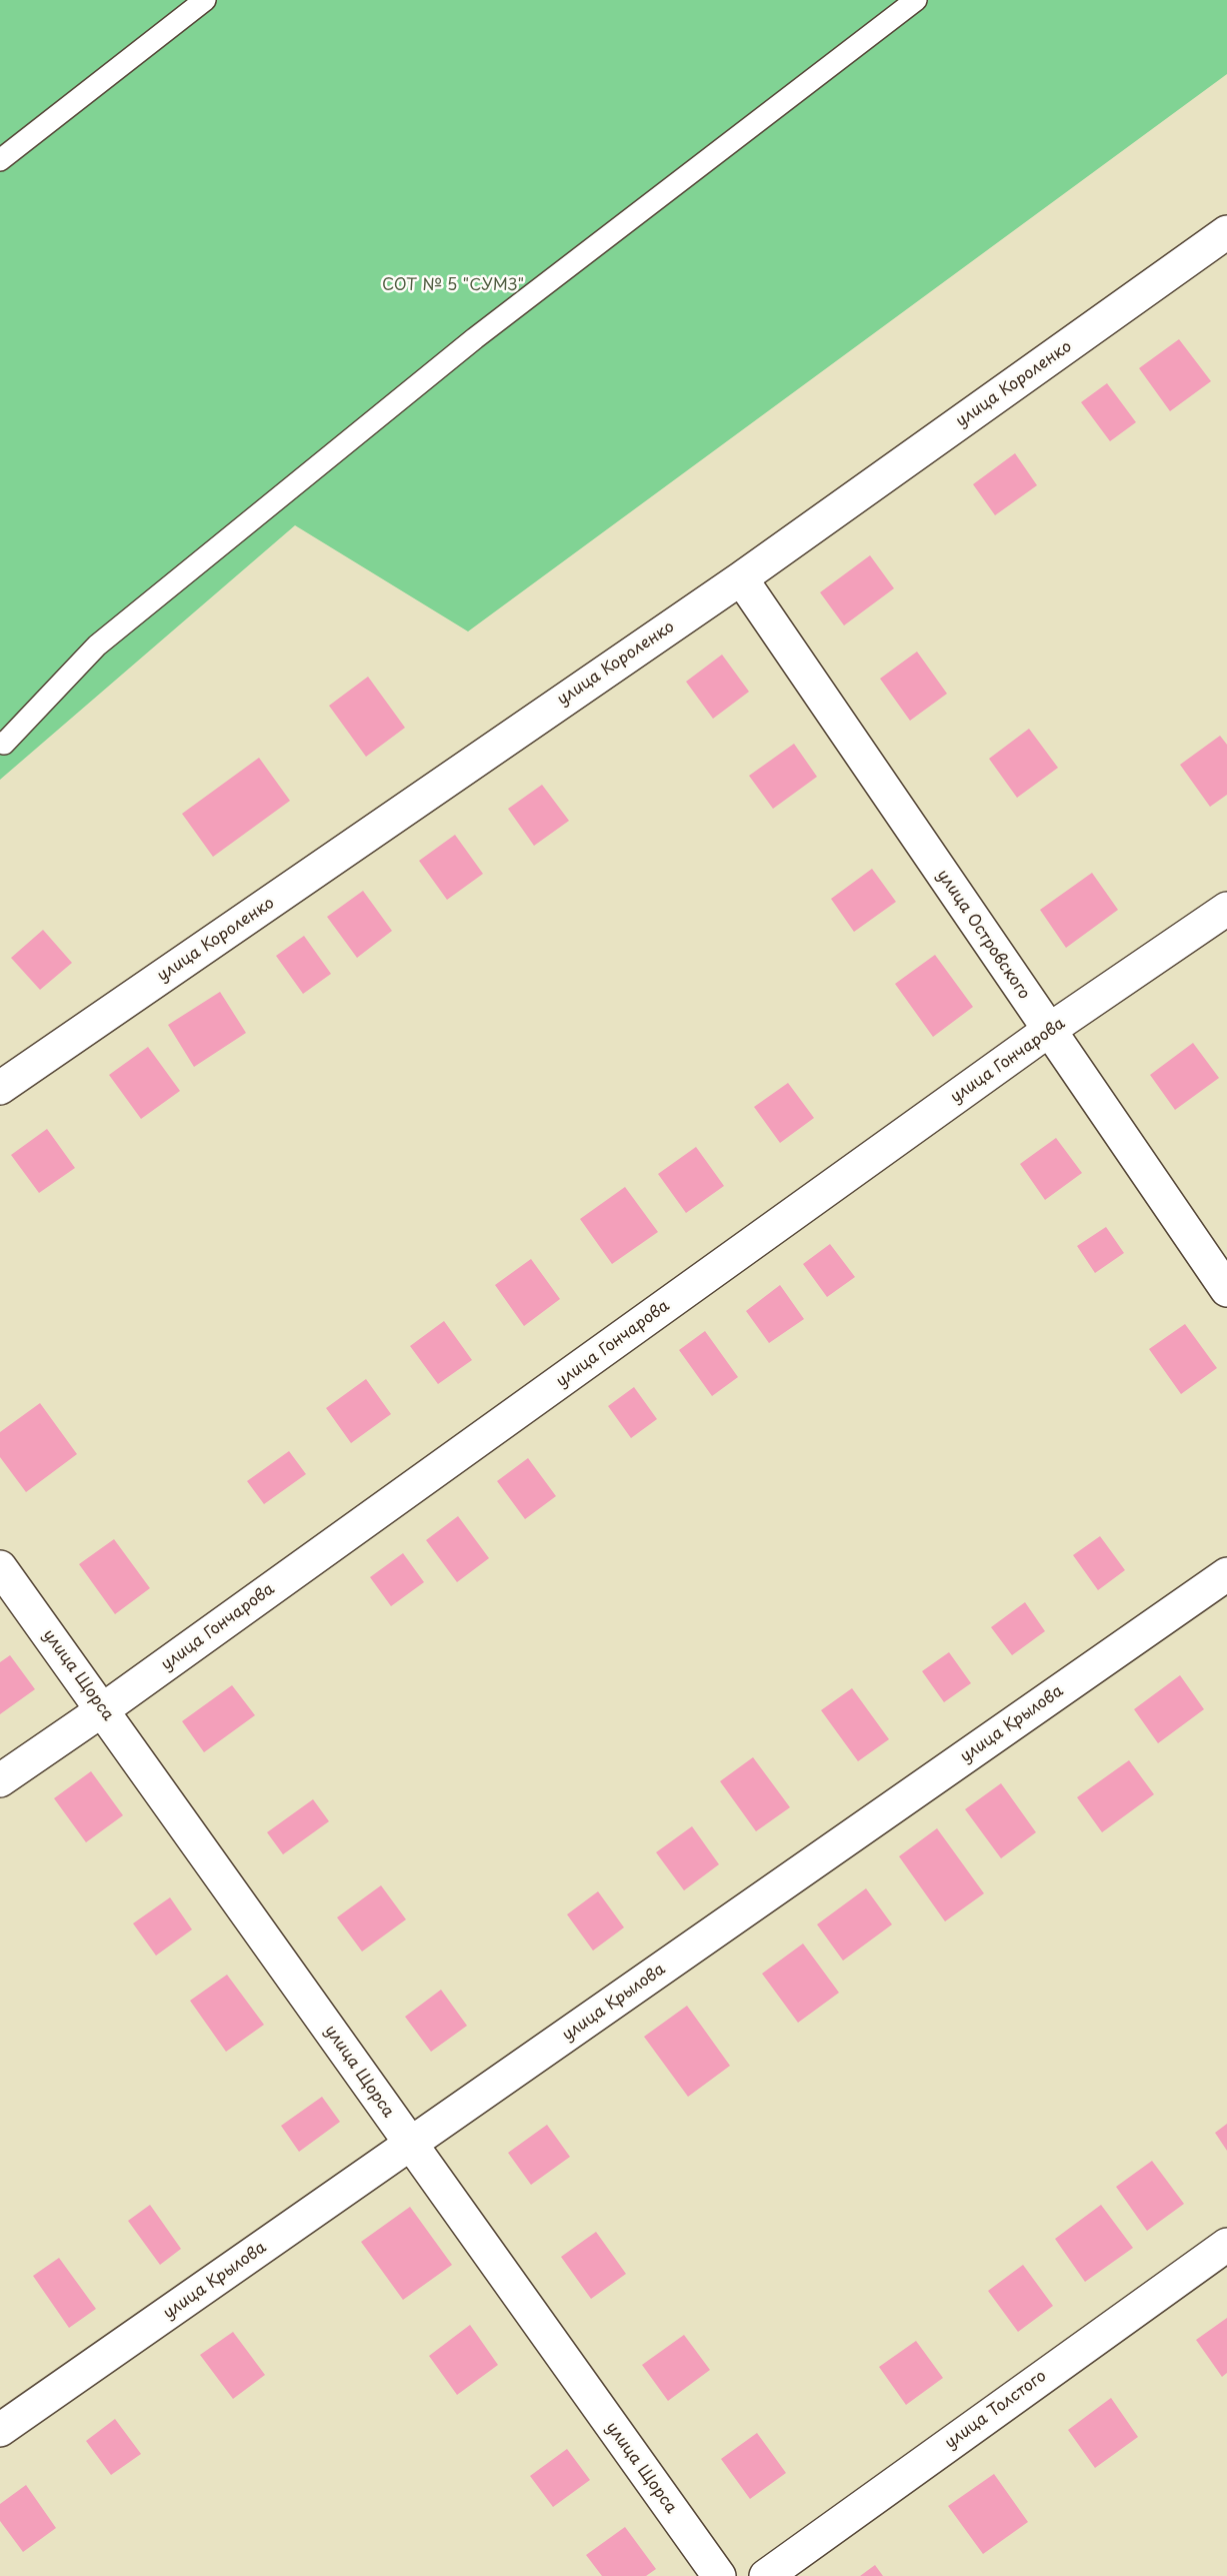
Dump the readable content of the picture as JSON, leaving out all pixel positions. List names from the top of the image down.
{
  "streets": {
    "street": [
      "улица Короленко",
      "улица Островского",
      "улица Гончарова",
      "улица Щорса",
      "улица Крылова",
      "улица Толстого"
    ]
  },
  "crossings": [
    ["улица Короленко", "улица Островского"],
    ["улица Островского", "улица Гончарова"],
    ["улица Гончарова", "улица Щорса"],
    ["улица Щорса", "улица Крылова"]
  ],
  "parks": ["СОТ № 5 \"СУМЗ\""]
}
